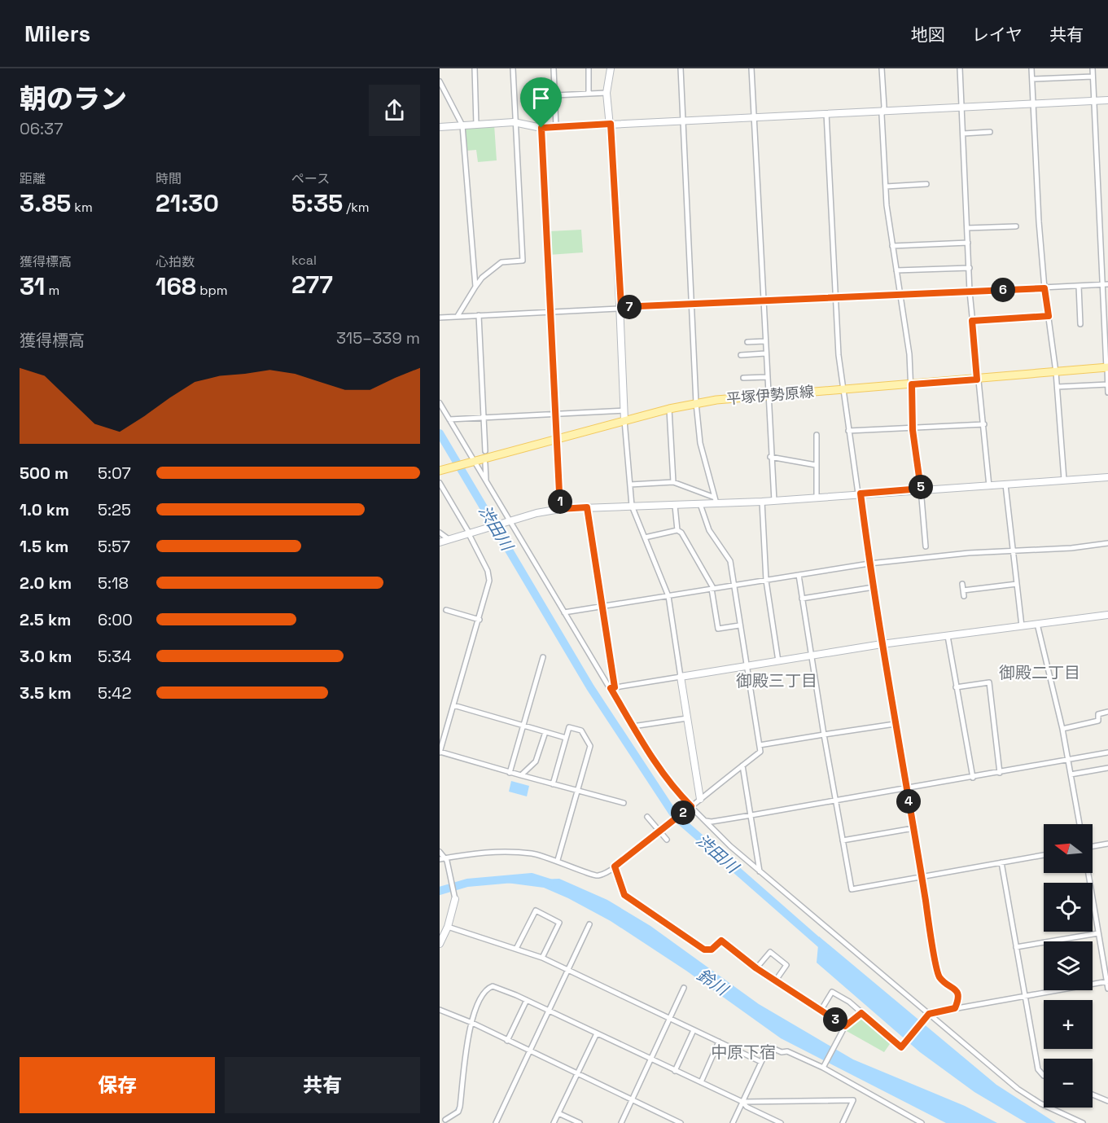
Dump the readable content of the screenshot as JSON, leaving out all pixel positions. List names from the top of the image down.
{
  "streets": {
    "main road": ["平塚伊勢原線"]
  },
  "districts": ["御殿二丁目", "御殿三丁目", "中原下宿"],
  "water": ["渋田川", "鈴川"],
  "north": "left",
  "page": {
    "header": "Milers",
    "nav": ["地図", "レイヤ", "共有"],
    "heading": ["朝のラン", "06:37"],
    "stats": [
      ["距離", "3.85 km"],
      ["時間", "21:30"],
      ["ペース", "5:35 /km"],
      ["獲得標高", "31 m"],
      ["心拍数", "168 bpm"],
      ["kcal", "277"]
    ],
    "pins": [
      "6",
      "7",
      "5",
      "1",
      "4",
      "2",
      "3"
    ],
    "chart": ["獲得標高", "315–339 m"],
    "list": [
      {
        "name": "500 m",
        "note": "5:07"
      },
      {
        "name": "1.0 km",
        "note": "5:25"
      },
      {
        "name": "1.5 km",
        "note": "5:57"
      },
      {
        "name": "2.0 km",
        "note": "5:18"
      },
      {
        "name": "2.5 km",
        "note": "6:00"
      },
      {
        "name": "3.0 km",
        "note": "5:34"
      },
      {
        "name": "3.5 km",
        "note": "5:42"
      }
    ],
    "map_buttons": ["+", "−"],
    "buttons": ["保存", "共有"]
  }
}
